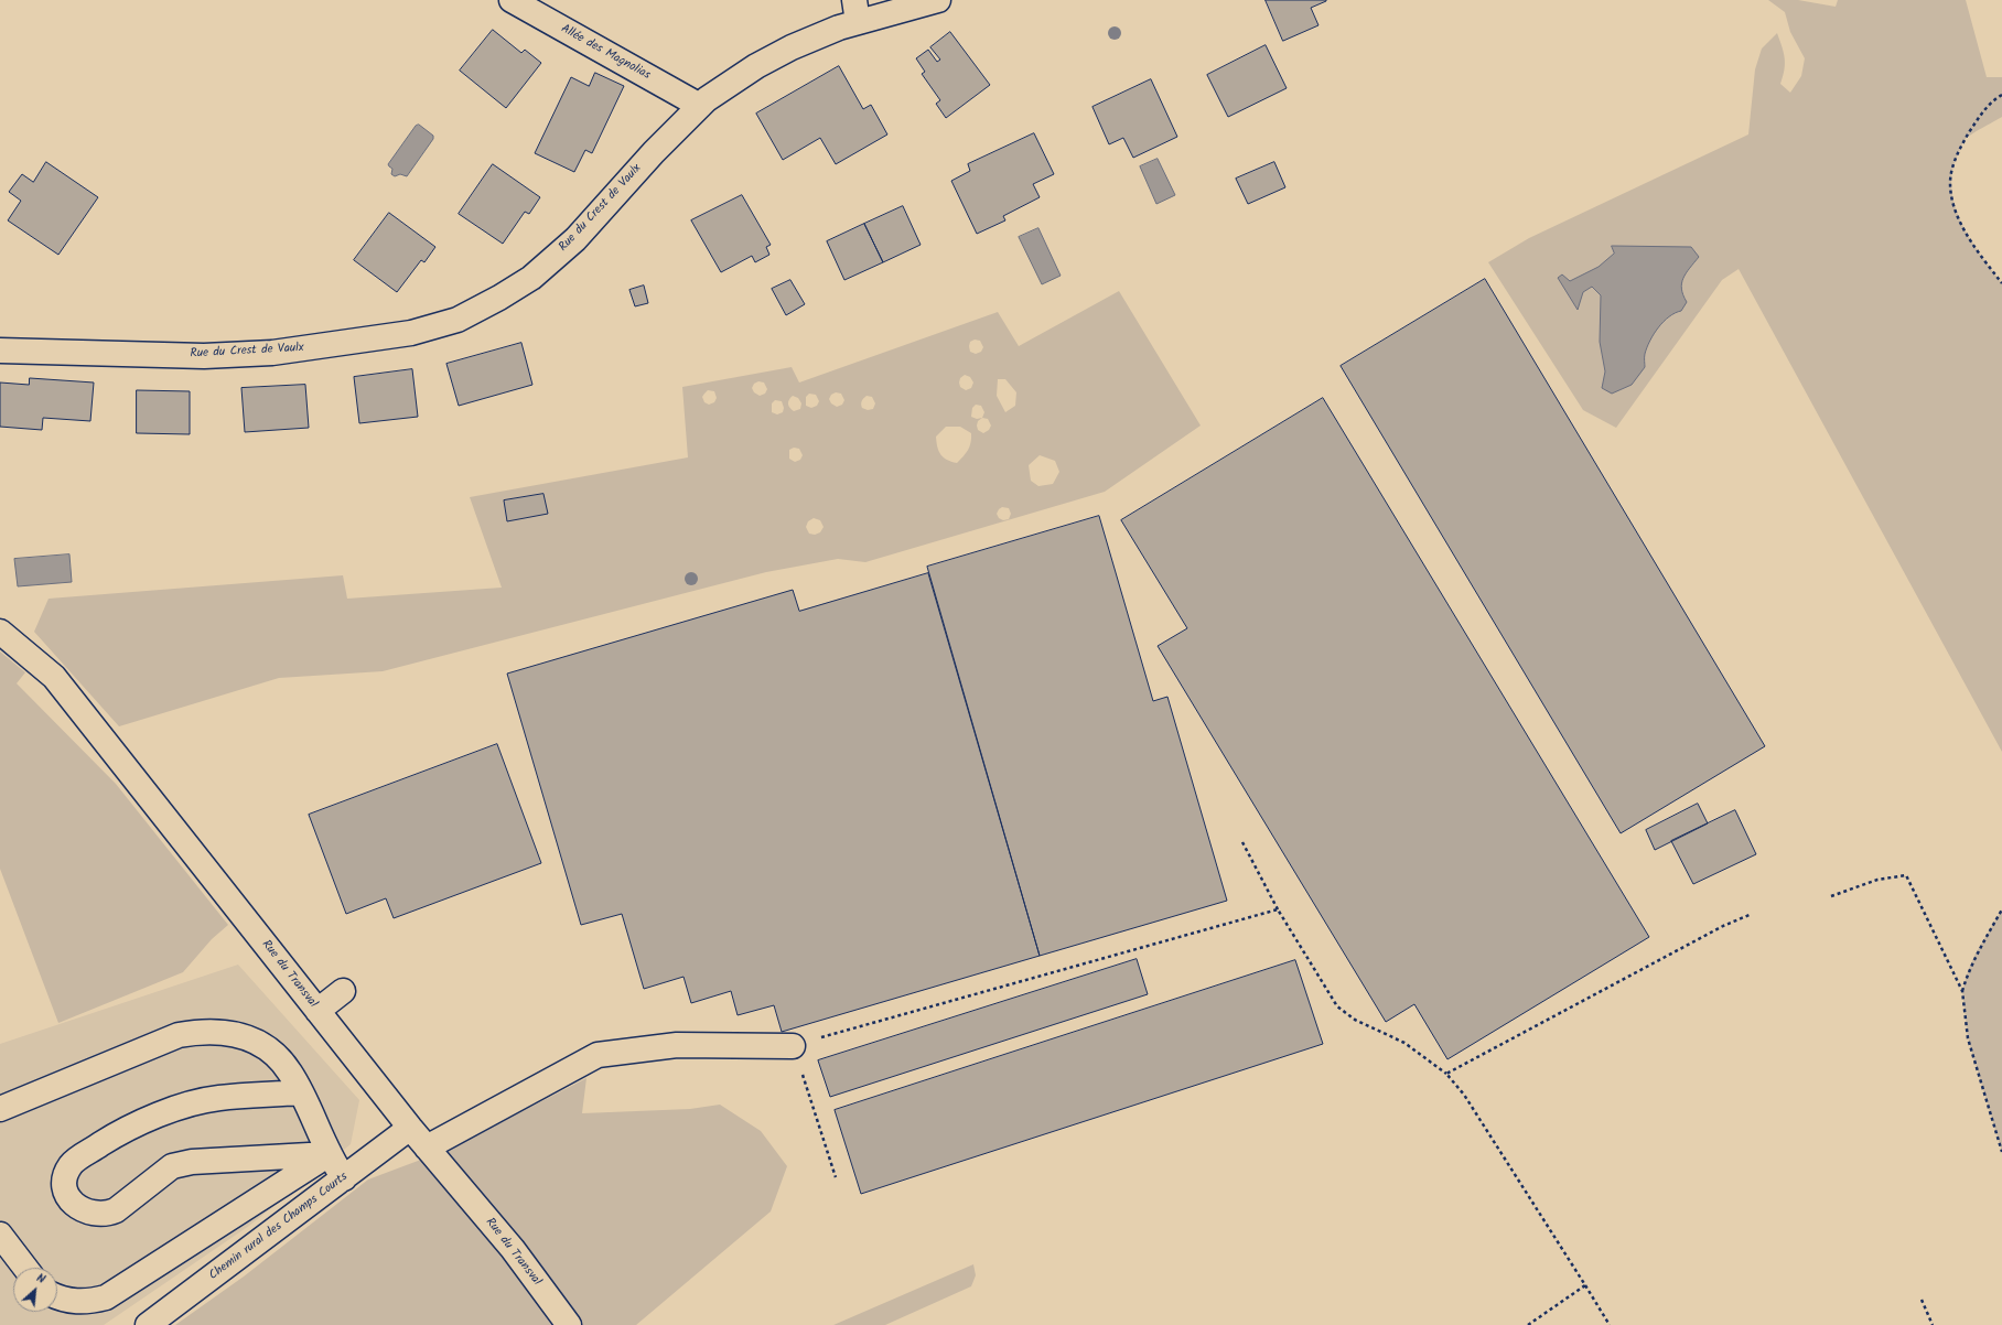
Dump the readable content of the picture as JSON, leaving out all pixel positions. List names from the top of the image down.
{
  "streets": {
    "street": [
      "Allée des Magnolias",
      "Rue du Crest de Vaulx",
      "Rue du Transval",
      "Chemin rural des Champs Courts"
    ]
  },
  "crossings": [
    ["Allée des Magnolias", "Rue du Crest de Vaulx"],
    ["Rue du Transval", "Chemin rural des Champs Courts"]
  ],
  "north": "top right"
}
